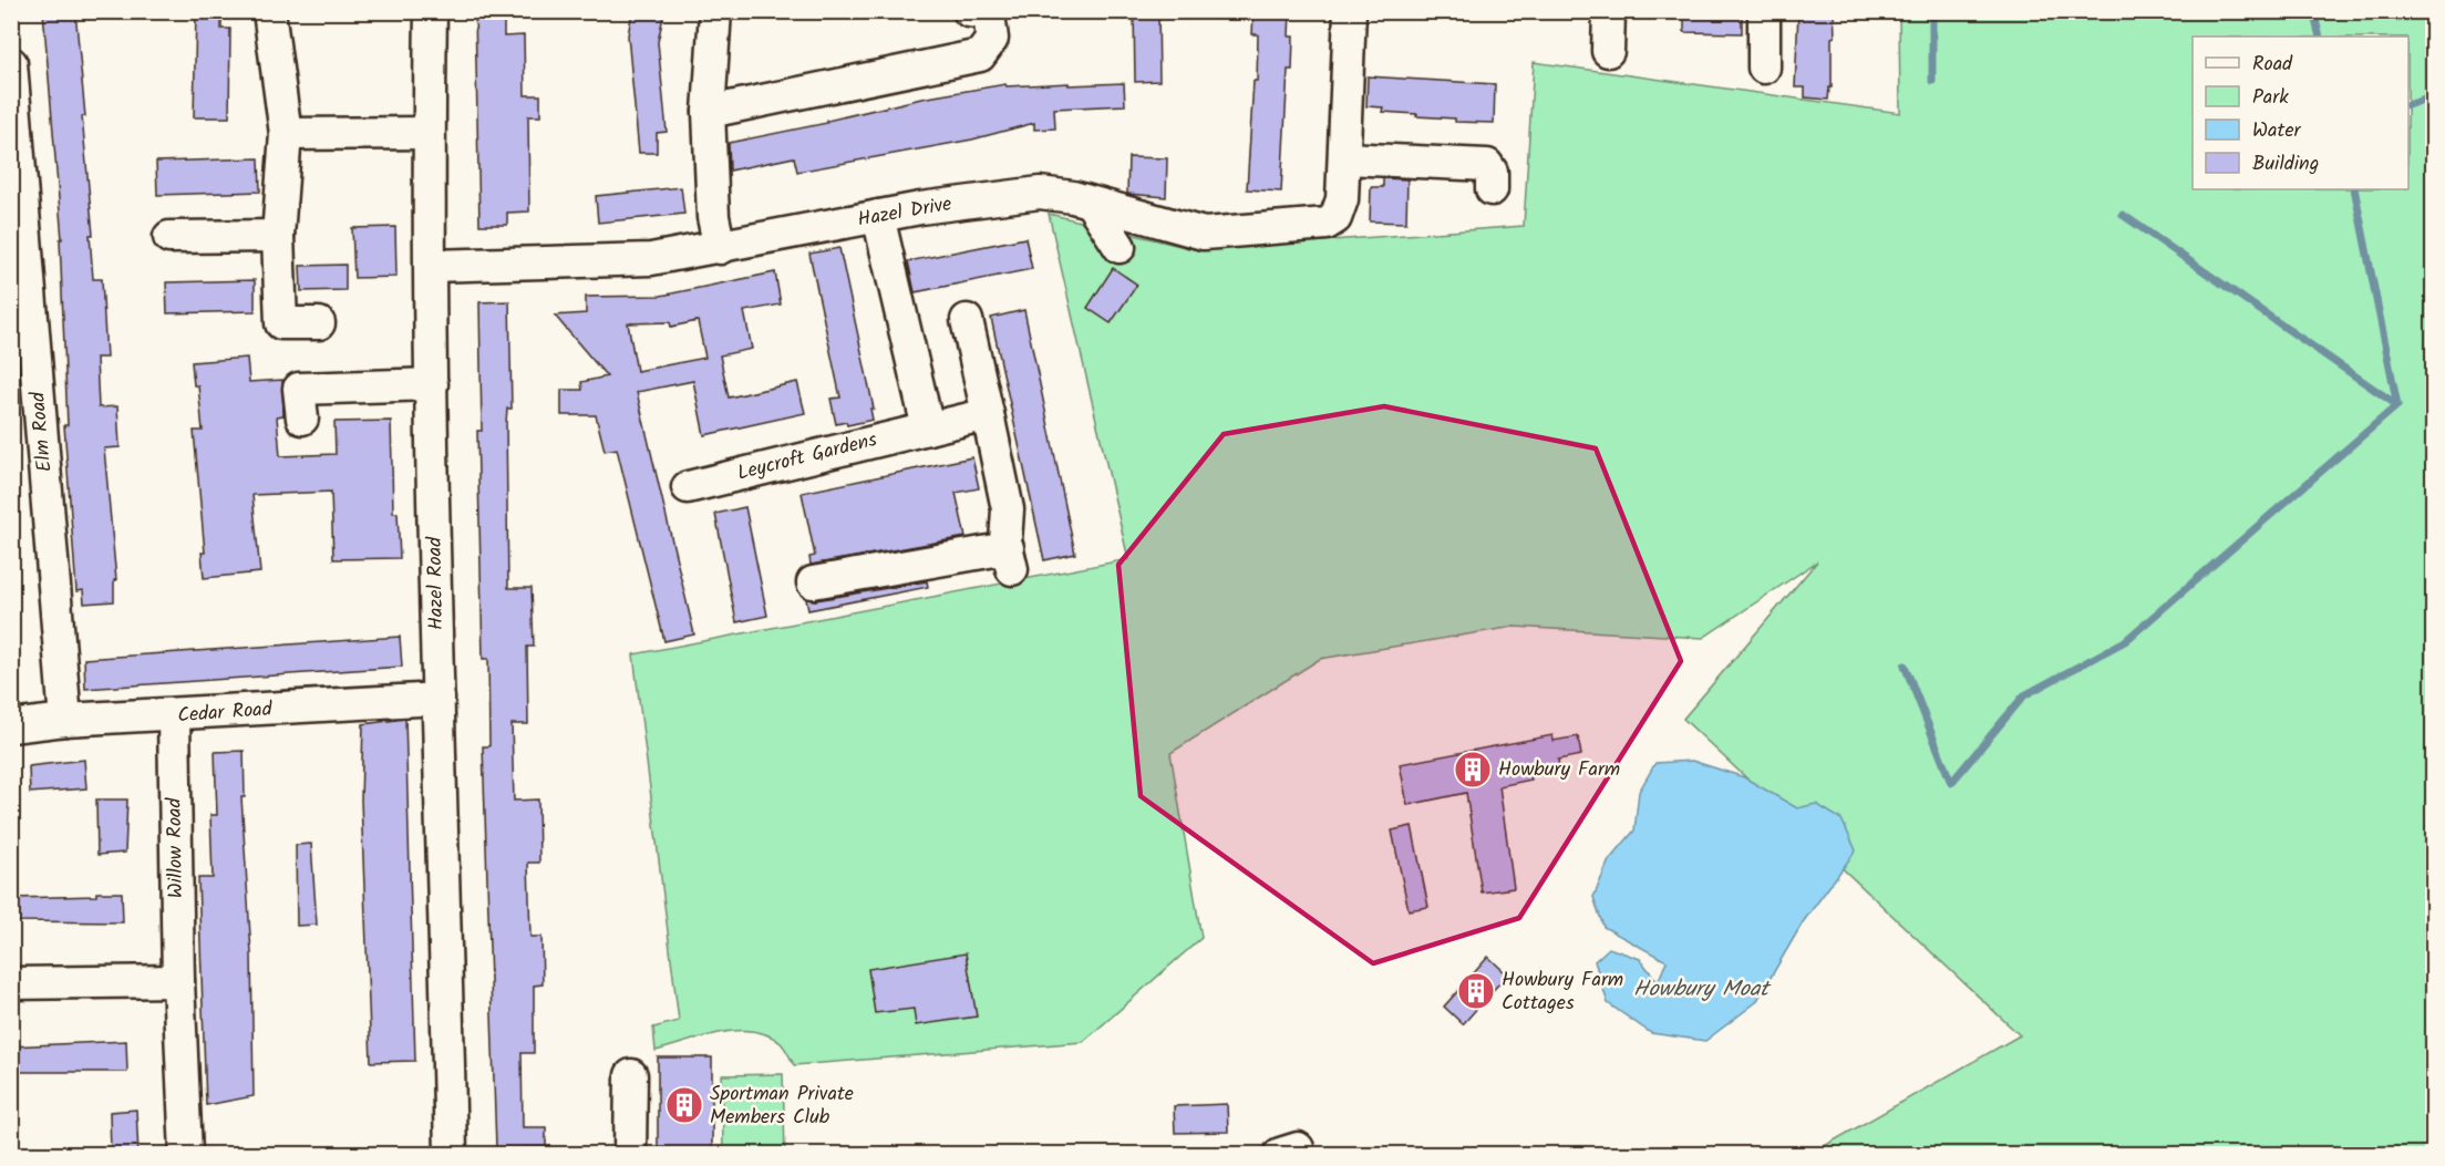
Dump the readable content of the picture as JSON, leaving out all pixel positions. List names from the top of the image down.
{
  "streets": {
    "street": [
      "Hazel Drive",
      "Elm Road",
      "Leycroft Gardens",
      "Hazel Road",
      "Cedar Road",
      "Willow Road"
    ]
  },
  "crossings": [
    ["Hazel Drive", "Hazel Road"],
    ["Elm Road", "Cedar Road"],
    ["Hazel Road", "Cedar Road"],
    ["Cedar Road", "Willow Road"]
  ],
  "water": ["Howbury Moat"],
  "places": {
    "building": ["Howbury Farm", "Howbury Farm Cottages", "Sportman Private Members Club"]
  },
  "legend": [
    "Road",
    "Park",
    "Water",
    "Building"
  ]
}
